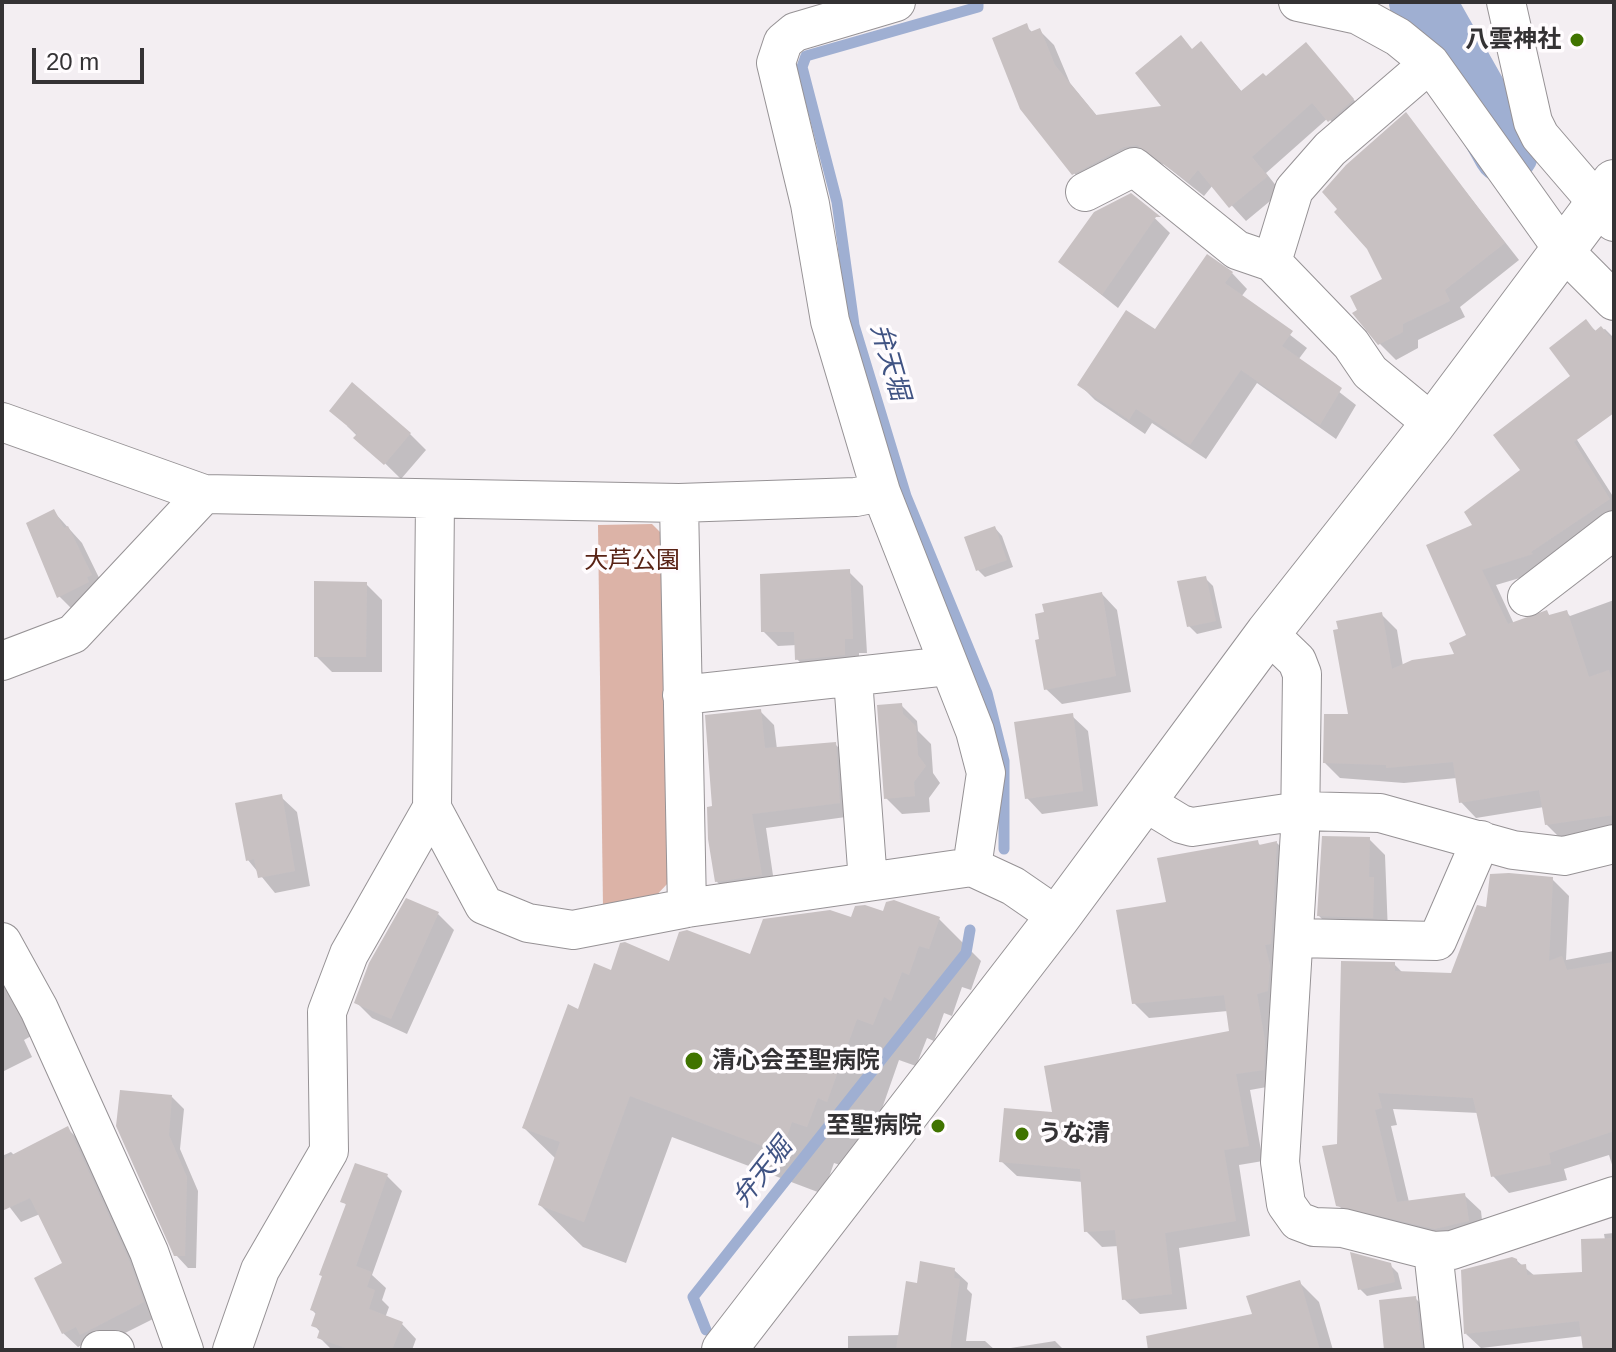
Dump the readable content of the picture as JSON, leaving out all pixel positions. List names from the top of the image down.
{
  "water": ["弁天堀"],
  "parks": ["大芦公園"],
  "places": [
    "八雲神社",
    "清心会至聖病院",
    "至聖病院",
    "うな清"
  ],
  "scale_bar": "20 m"
}
